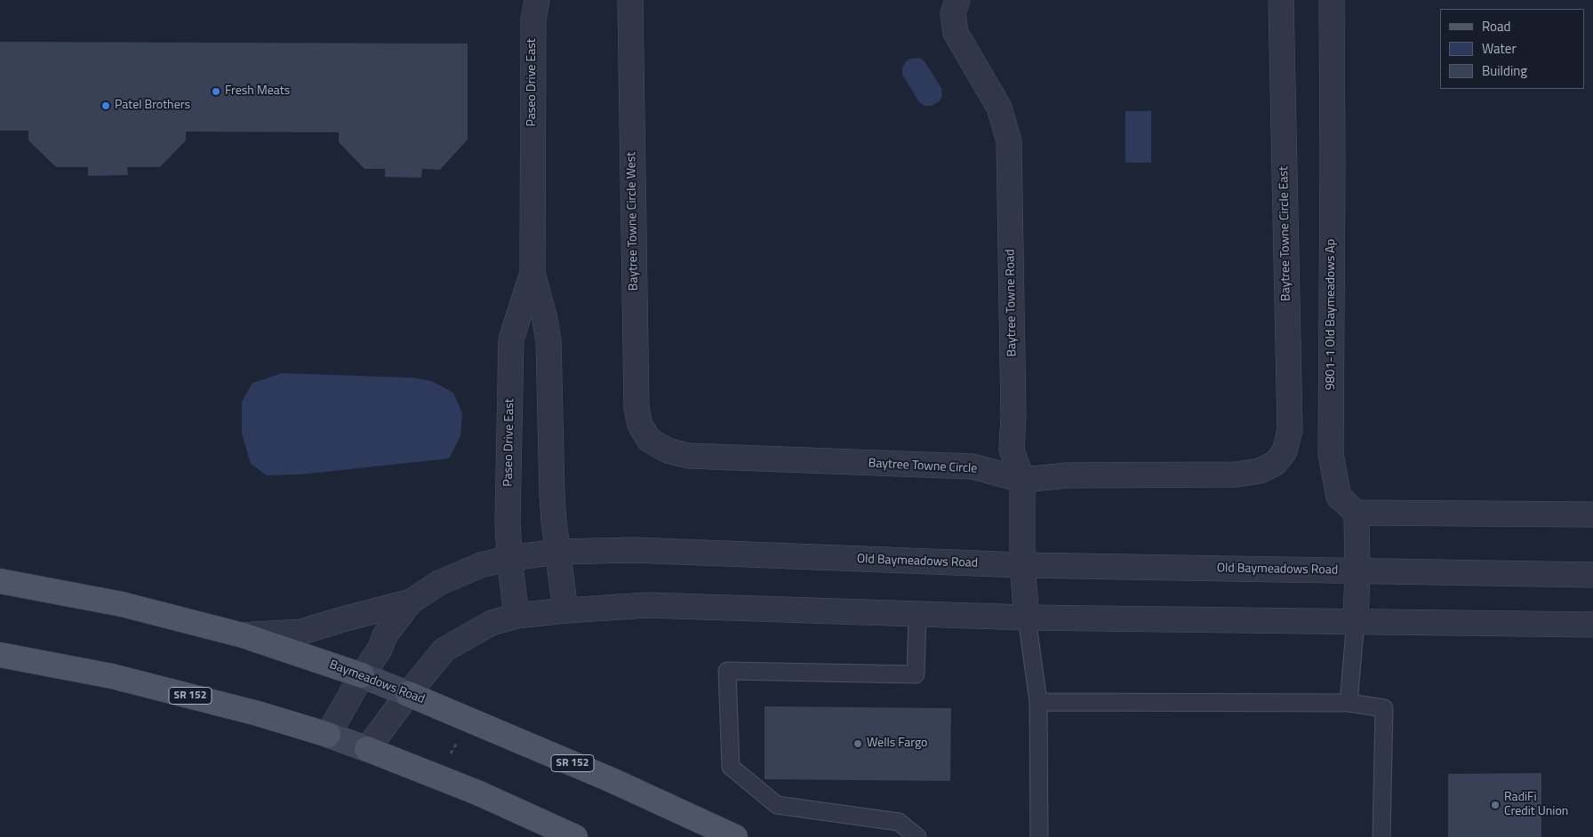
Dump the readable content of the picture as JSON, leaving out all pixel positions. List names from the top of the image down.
{
  "streets": {
    "main road": ["Baymeadows Road", "SR 152"],
    "street": [
      "Paseo Drive East",
      "Baytree Towne Circle West",
      "Baytree Towne Circle East",
      "Baytree Towne Road",
      "9801-1 Old Baymeadows Ap",
      "Baytree Towne Circle",
      "Old Baymeadows Road"
    ]
  },
  "crossings": [
    ["Paseo Drive East", "Old Baymeadows Road"],
    ["Baytree Towne Circle West", "Baytree Towne Circle"],
    ["Baytree Towne Circle East", "Baytree Towne Circle"],
    ["Baytree Towne Road", "Baytree Towne Circle"],
    ["Baytree Towne Road", "Old Baymeadows Road"],
    ["Old Baymeadows Road", "Baymeadows Road"],
    ["Old Baymeadows Road", "SR 152"]
  ],
  "places": [
    "Fresh Meats",
    "Patel Brothers",
    "Wells Fargo",
    "RadiFi Credit Union"
  ],
  "legend": ["Road", "Water", "Building"]
}
